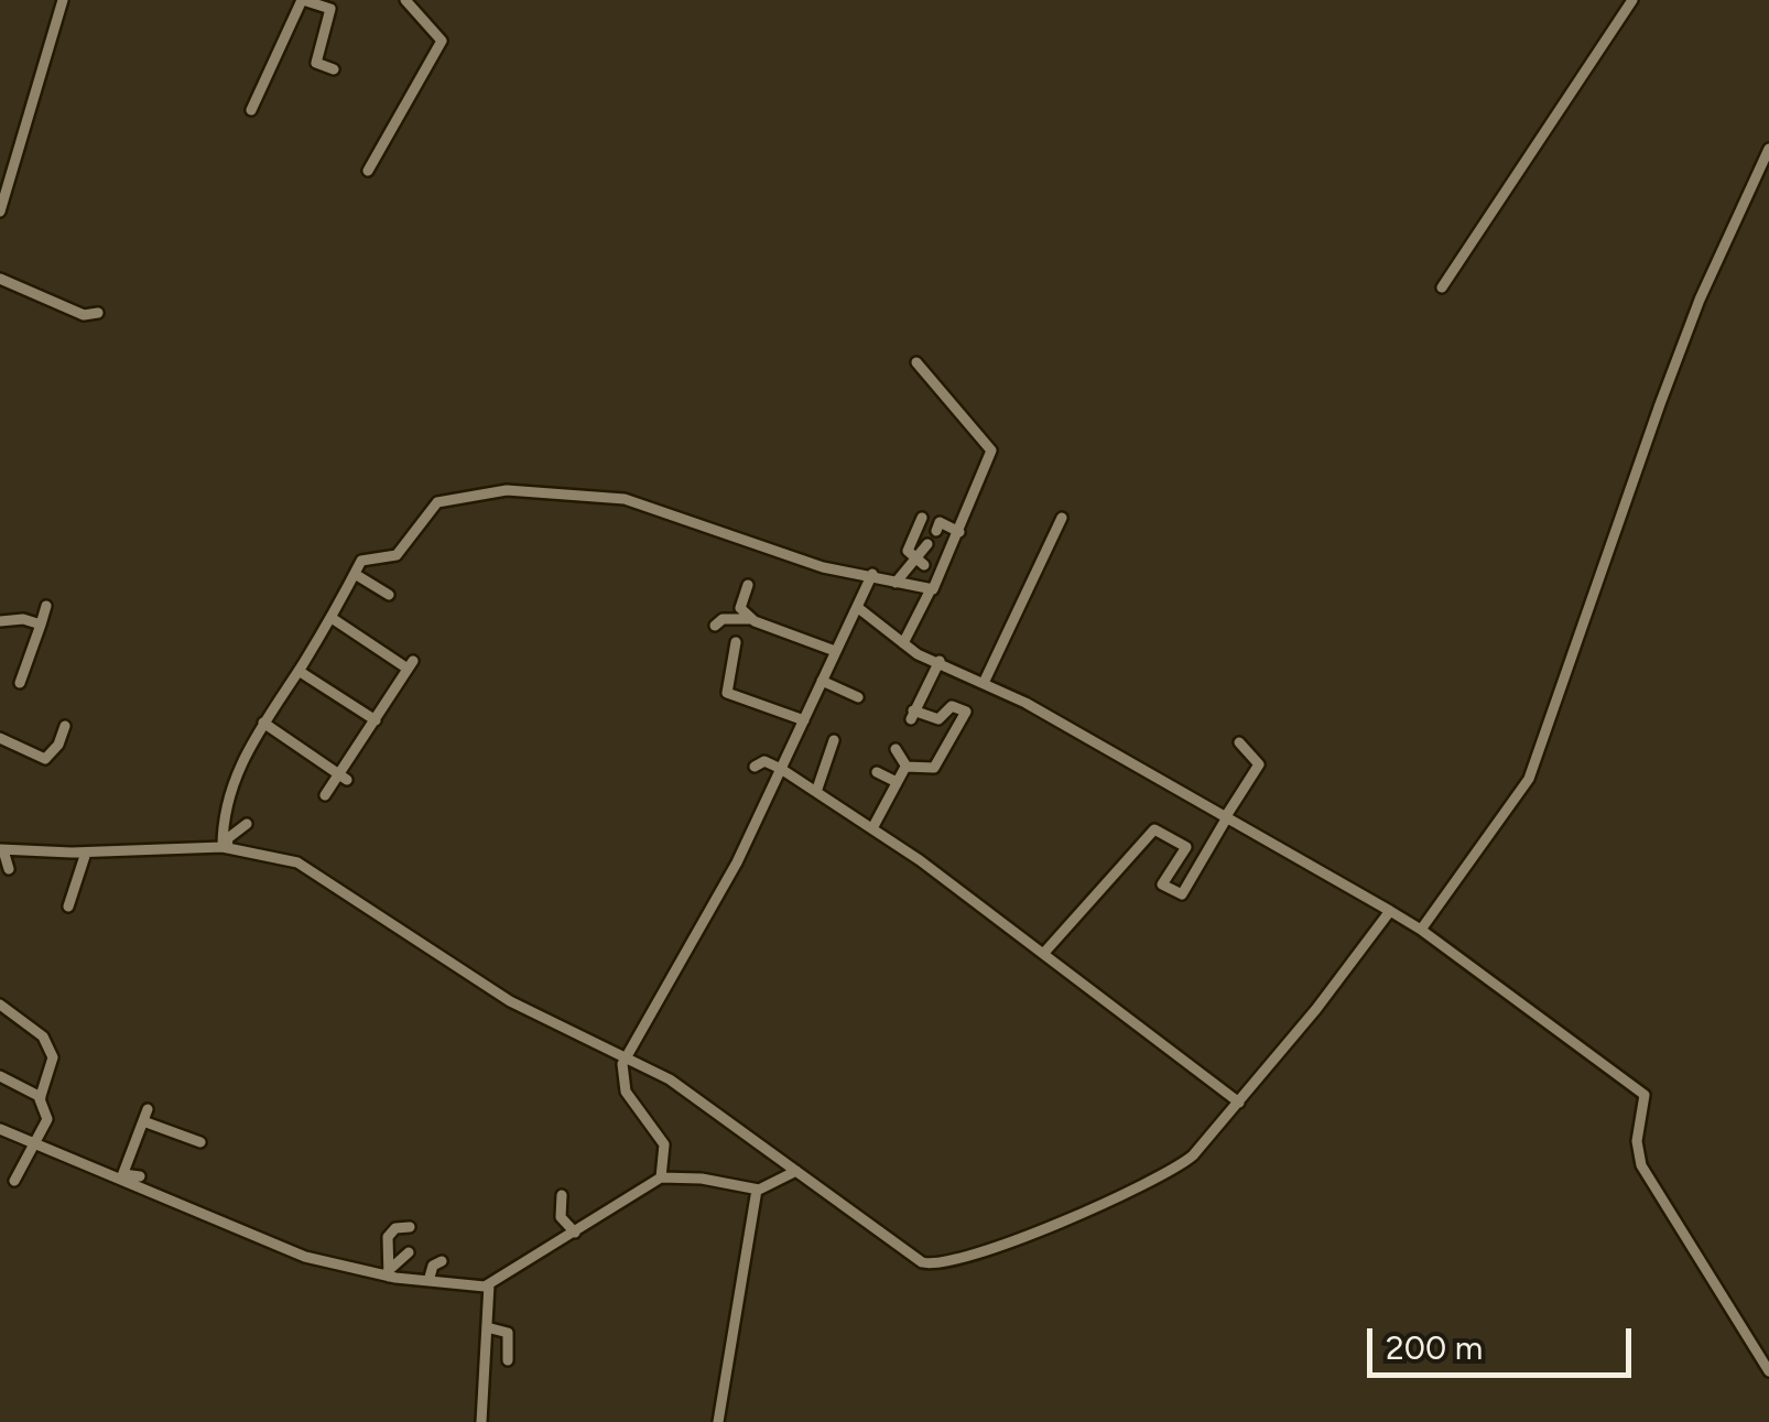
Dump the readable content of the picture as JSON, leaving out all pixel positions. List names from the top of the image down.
{
  "scale_bar": "200 m"
}
